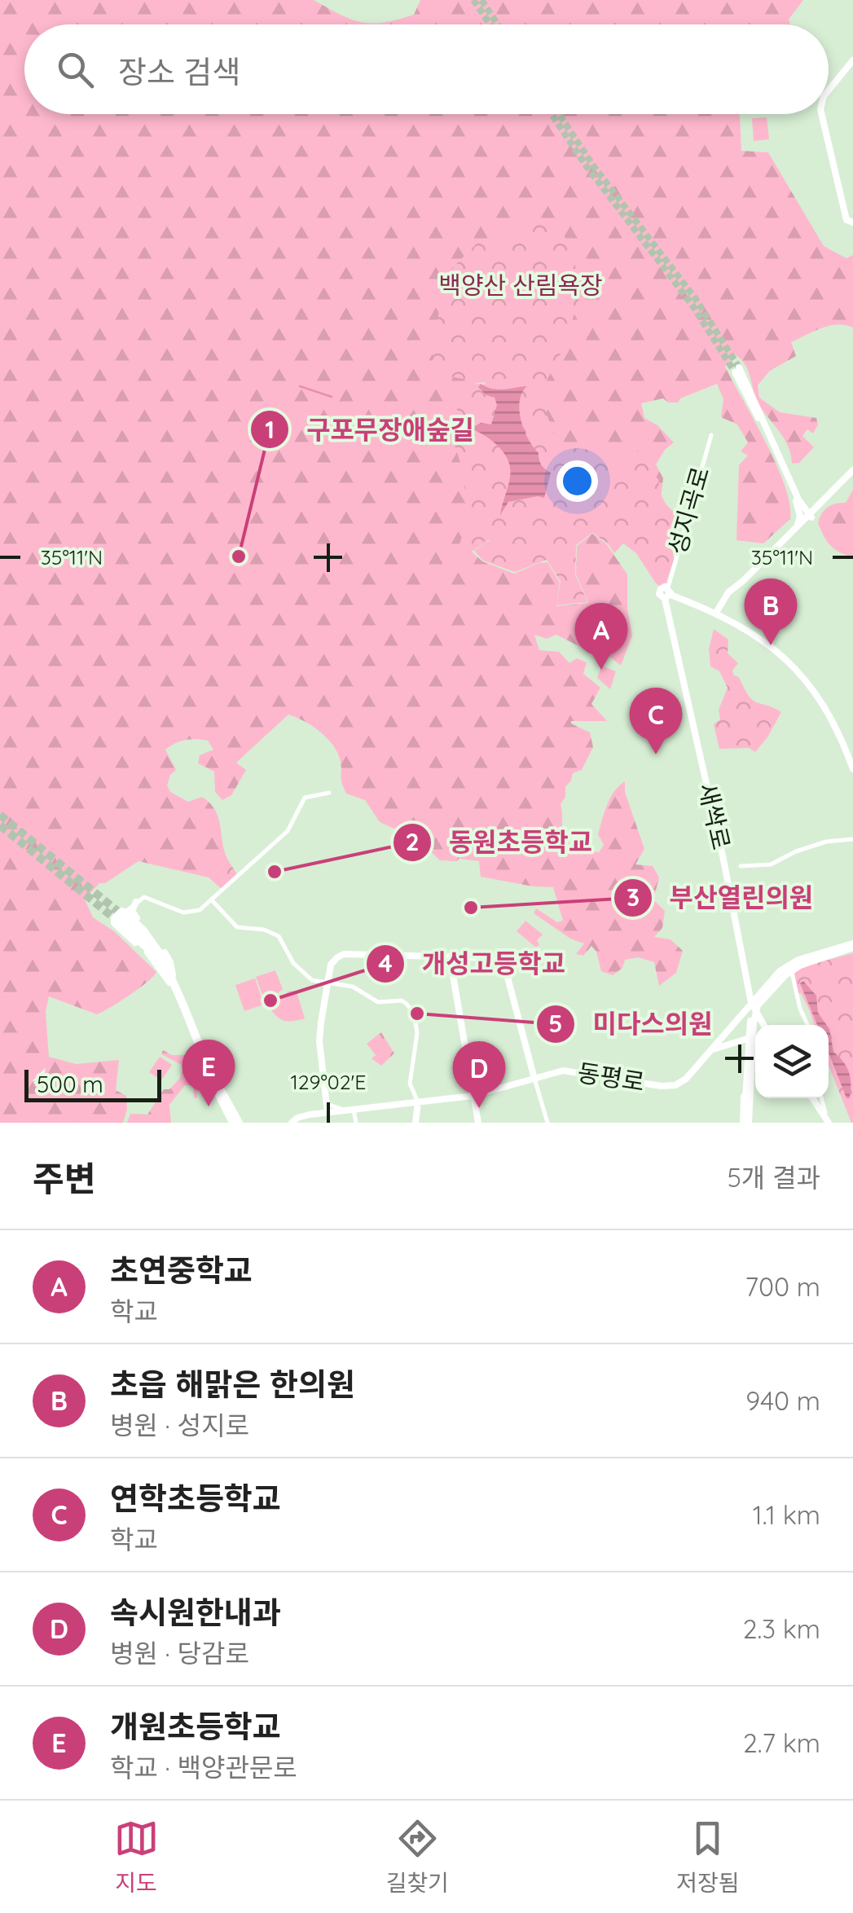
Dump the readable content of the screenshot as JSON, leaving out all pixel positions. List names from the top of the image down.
{
  "streets": {
    "main road": ["새싹로", "동평로"],
    "street": ["성지곡로"]
  },
  "crossings": [
    ["성지곡로", "새싹로"],
    ["새싹로", "동평로"]
  ],
  "parks": ["백양산 산림욕장"],
  "places": [
    "구포무장애숲길",
    "동원초등학교",
    "부산열린의원",
    "개성고등학교",
    "미다스의원"
  ],
  "scale_bar": "500 m",
  "page": {
    "search": "장소 검색",
    "pins": [
      "B",
      "A",
      "C",
      "E",
      "D"
    ],
    "scale": "500 m",
    "heading": ["주변", "5개 결과"],
    "list": [
      {
        "mark": "A",
        "name": "초연중학교",
        "note": "학교",
        "value": "700 m"
      },
      {
        "mark": "B",
        "name": "초읍 해맑은 한의원",
        "note": "병원 · 성지로",
        "value": "940 m"
      },
      {
        "mark": "C",
        "name": "연학초등학교",
        "note": "학교",
        "value": "1.1 km"
      },
      {
        "mark": "D",
        "name": "속시원한내과",
        "note": "병원 · 당감로",
        "value": "2.3 km"
      },
      {
        "mark": "E",
        "name": "개원초등학교",
        "note": "학교 · 백양관문로",
        "value": "2.7 km"
      }
    ],
    "nav": ["지도", "길찾기", "저장됨"]
  },
  "coordinates": ["35°11'N", "129°02'E"]
}
